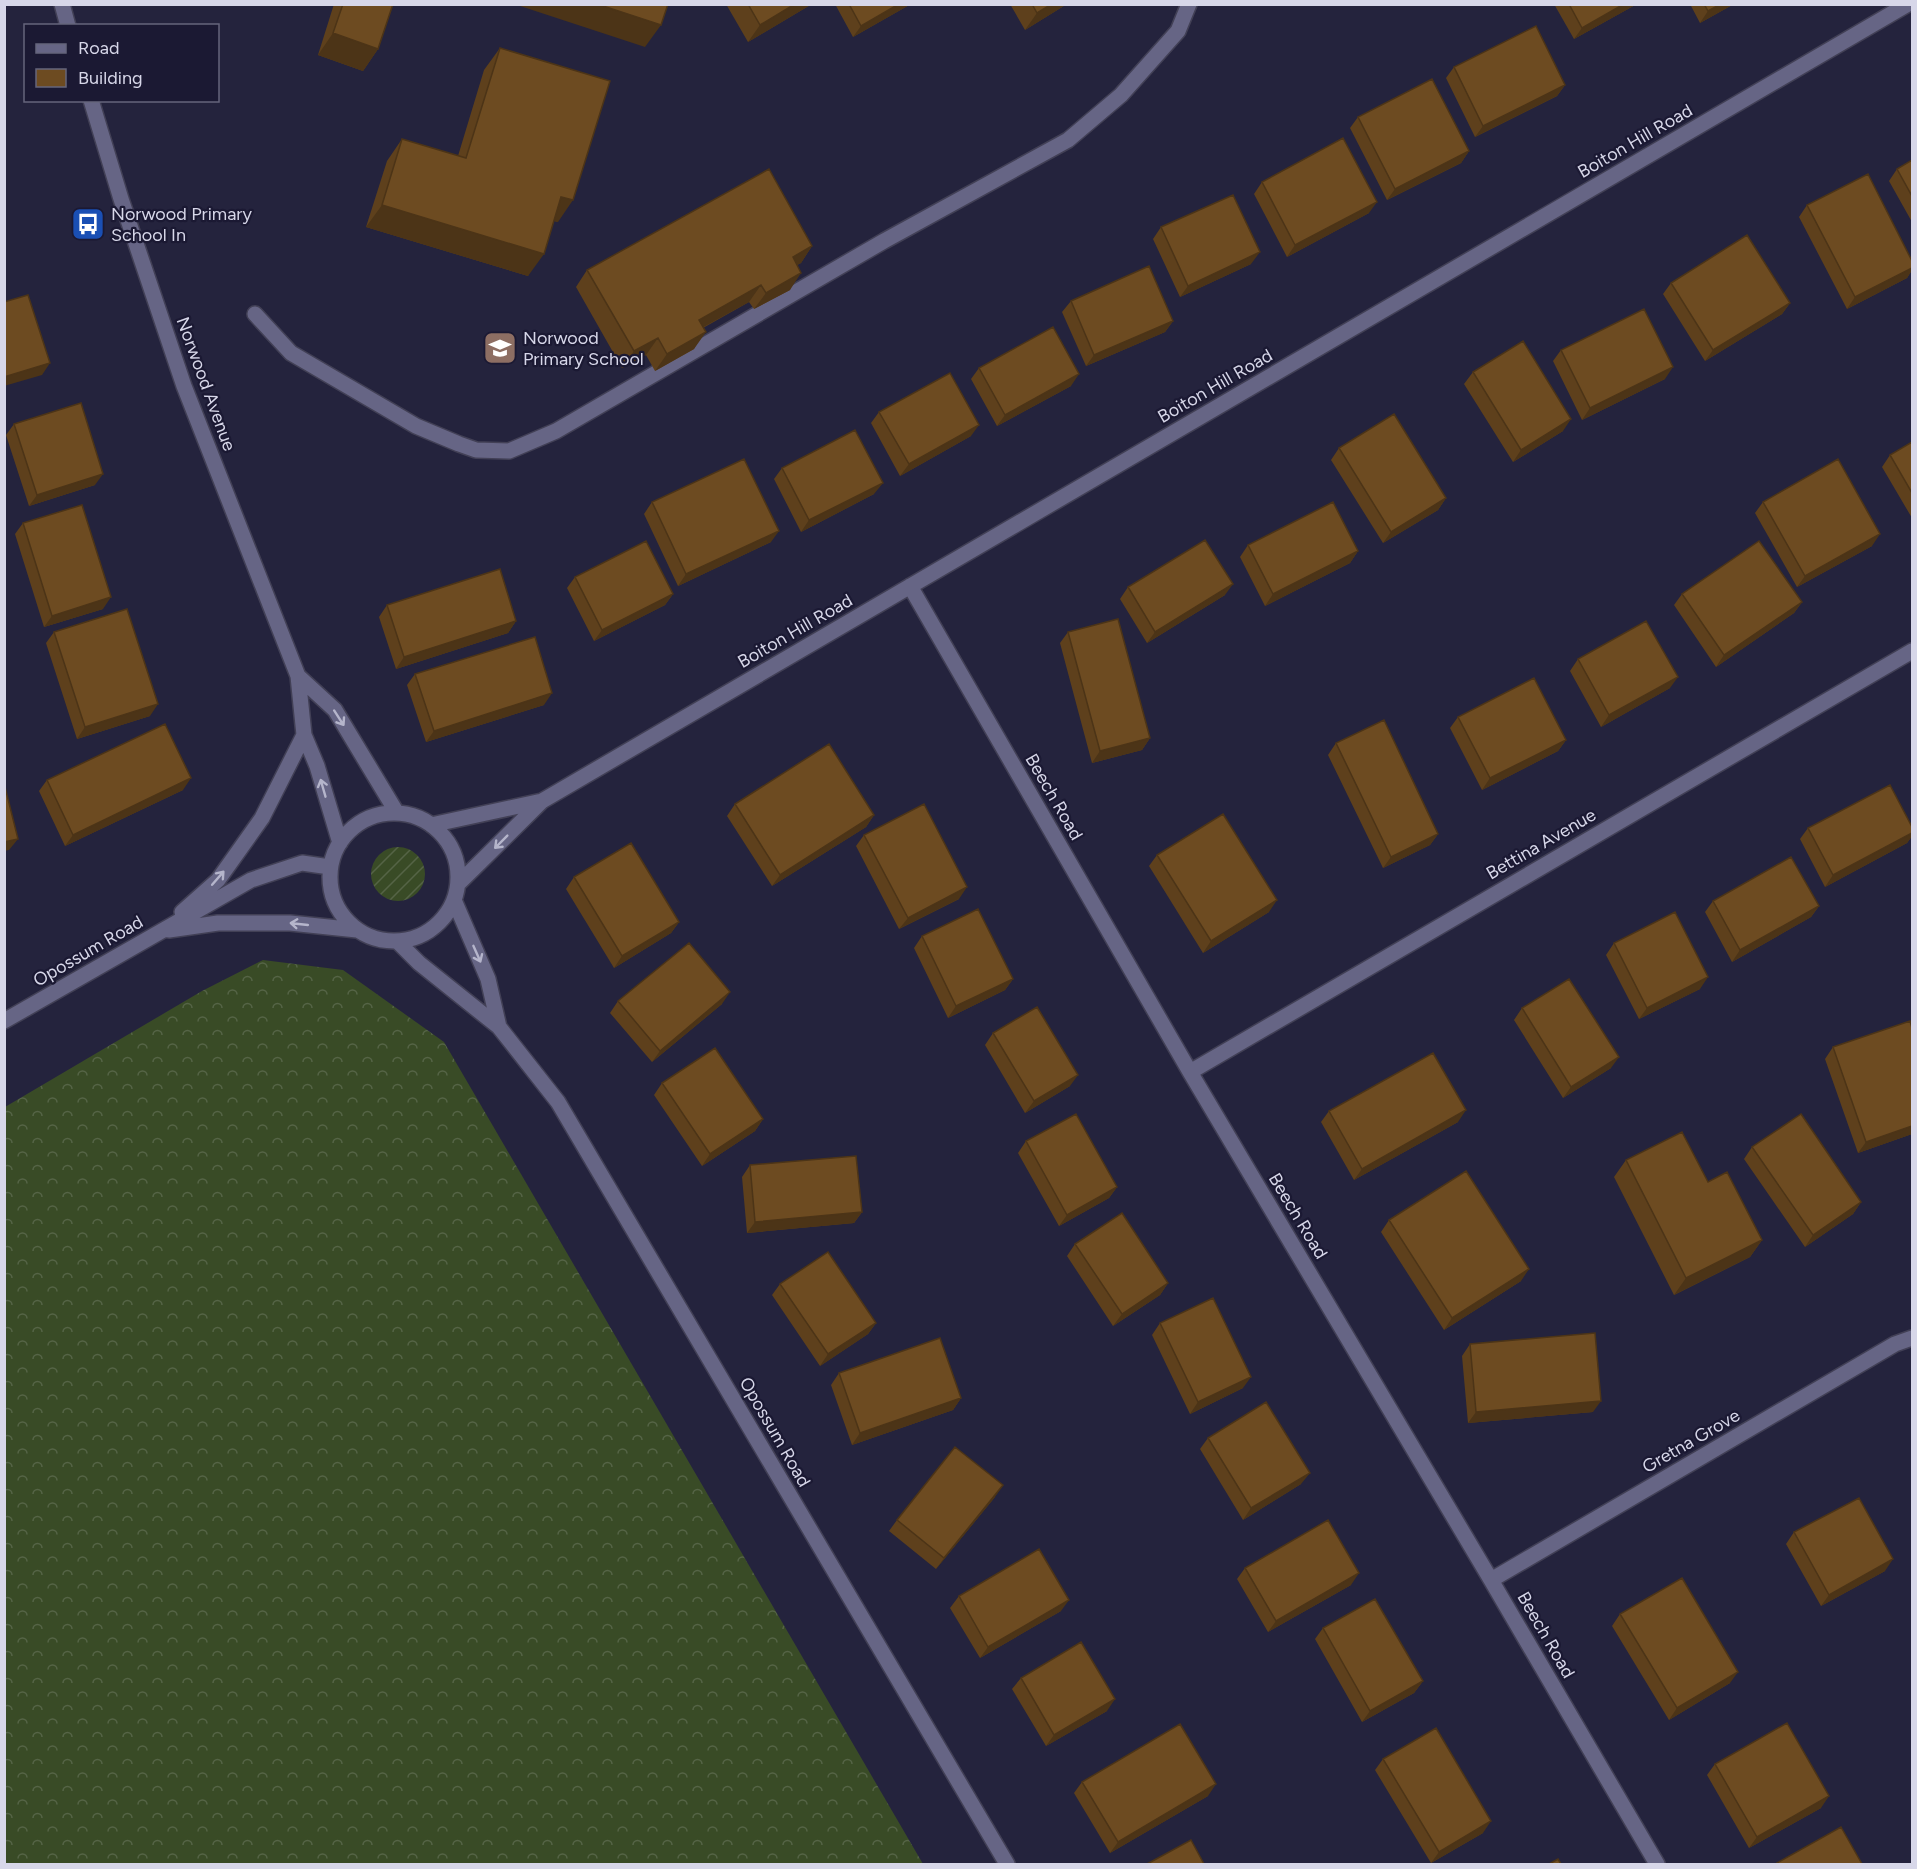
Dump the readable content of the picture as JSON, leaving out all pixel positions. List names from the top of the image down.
{
  "streets": {
    "street": [
      "Boiton Hill Road",
      "Norwood Avenue",
      "Beech Road",
      "Bettina Avenue",
      "Opossum Road",
      "Gretna Grove"
    ]
  },
  "crossings": [
    ["Boiton Hill Road", "Norwood Avenue"],
    ["Boiton Hill Road", "Beech Road"],
    ["Boiton Hill Road", "Opossum Road"],
    ["Norwood Avenue", "Opossum Road"],
    ["Beech Road", "Bettina Avenue"],
    ["Beech Road", "Gretna Grove"]
  ],
  "places": {
    "bus stop": ["Norwood Primary School In"],
    "school or university": ["Norwood Primary School"]
  },
  "legend": ["Road", "Building"]
}
